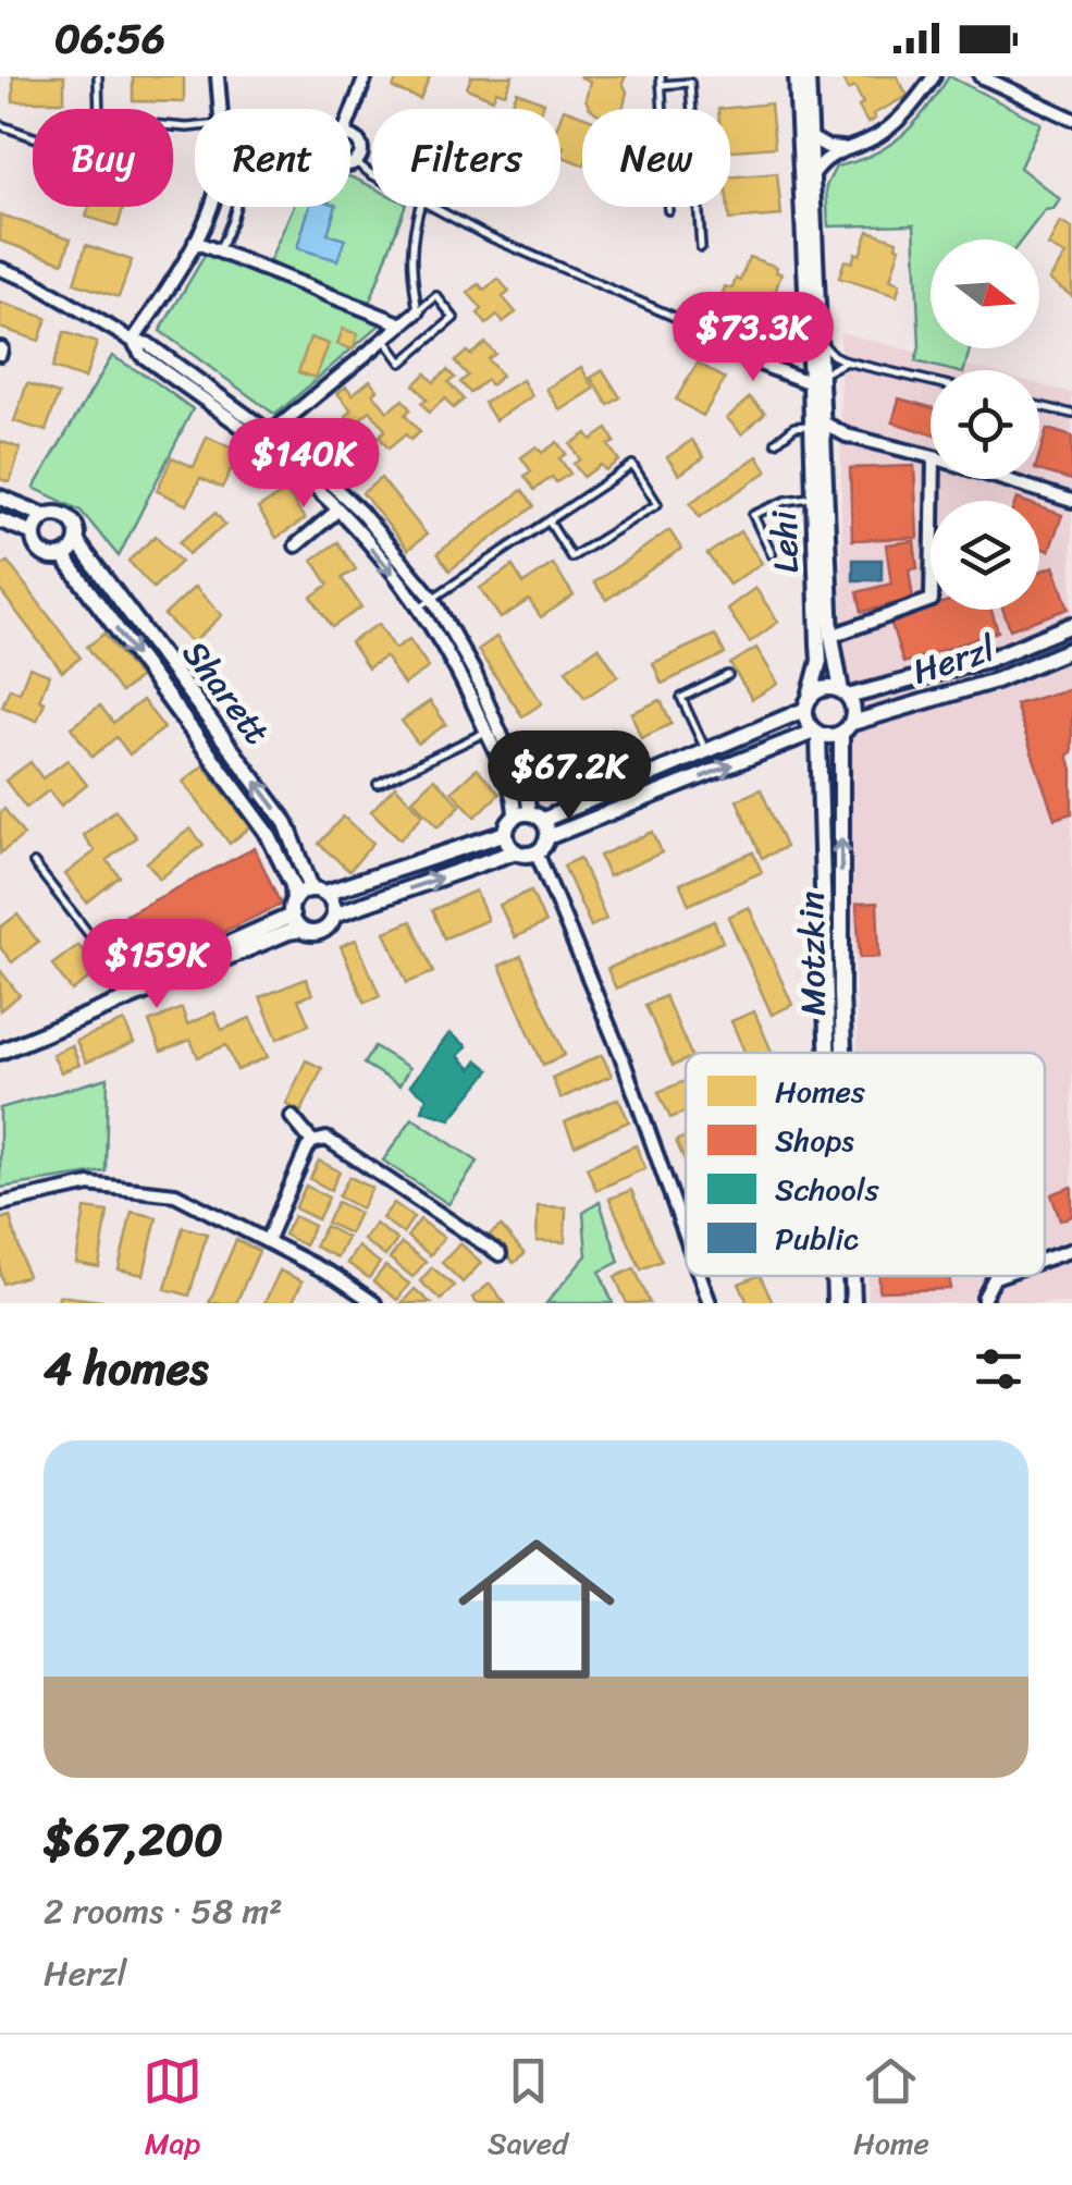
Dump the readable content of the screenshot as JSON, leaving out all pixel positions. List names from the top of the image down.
{
  "streets": {
    "street": [
      "Lehi",
      "Herzl",
      "Sharett",
      "Motzkin"
    ]
  },
  "crossings": [
    ["Lehi", "Herzl"],
    ["Lehi", "Motzkin"],
    ["Herzl", "Motzkin"]
  ],
  "legend": [
    "Homes",
    "Shops",
    "Schools",
    "Public"
  ],
  "north": "right",
  "page": {
    "status": "06:56",
    "chip": [
      "Buy",
      "Rent",
      "Filters",
      "New"
    ],
    "price": [
      "$73.3K",
      "$140K",
      "$67.2K",
      "$159K"
    ],
    "heading": "4 homes",
    "list": [
      {
        "name": "$67,200",
        "note": "2 rooms · 58 m² · Herzl"
      }
    ],
    "tabs": ["Map", "Saved", "Home"]
  }
}
